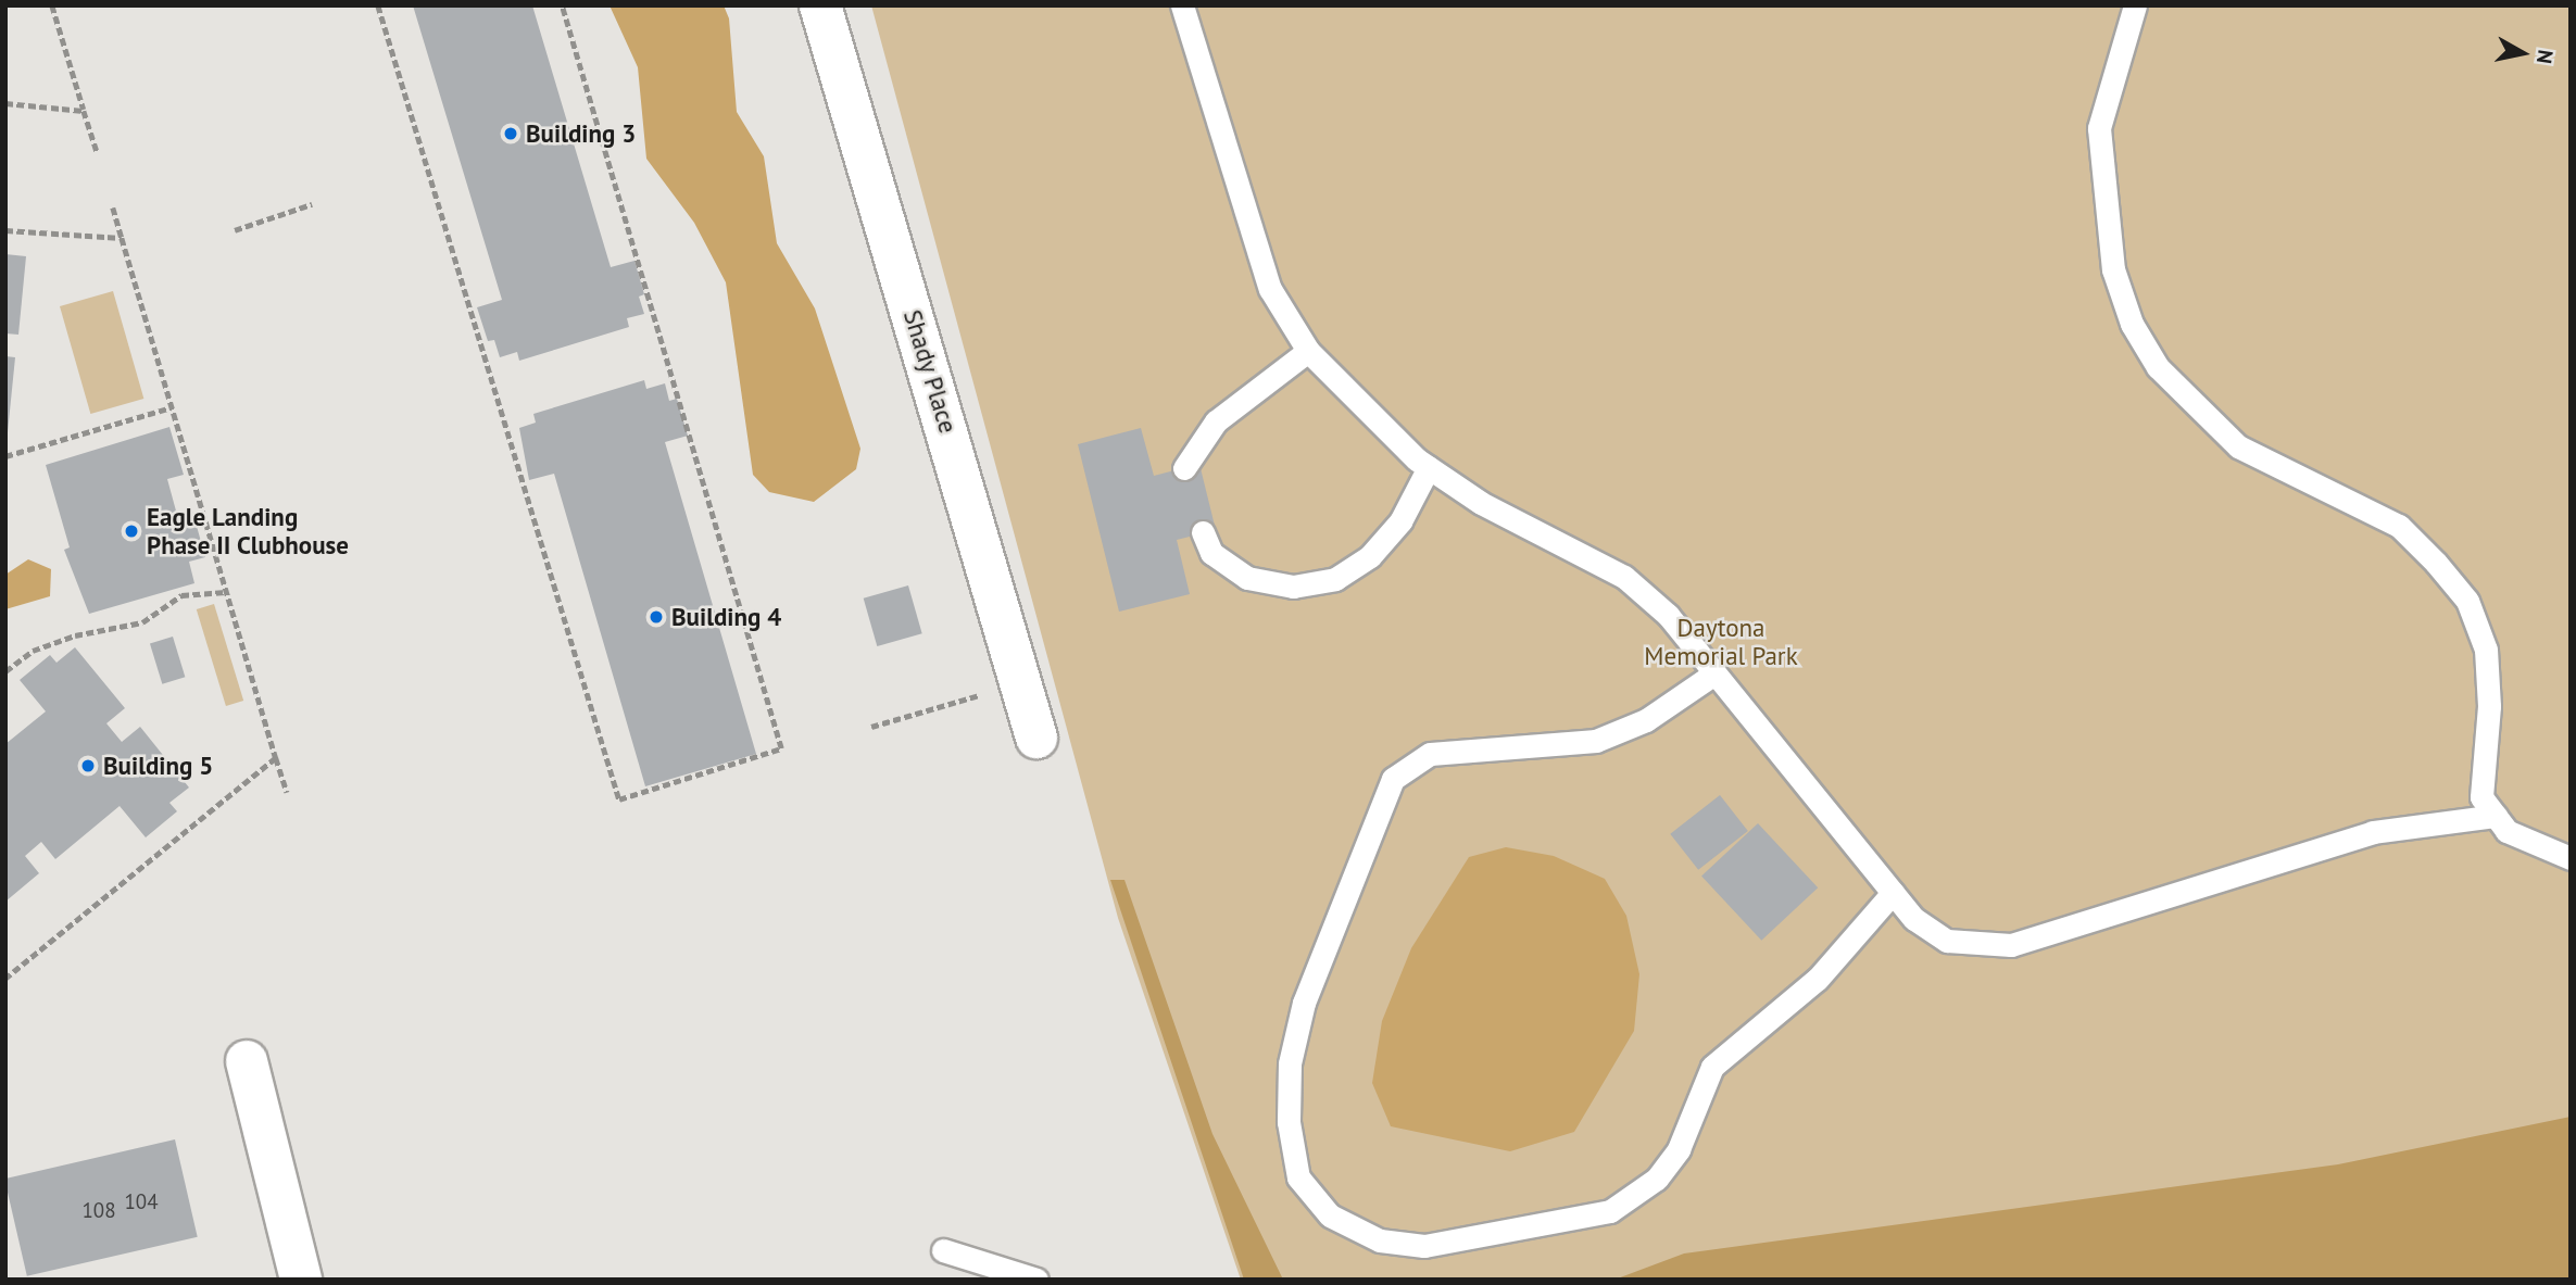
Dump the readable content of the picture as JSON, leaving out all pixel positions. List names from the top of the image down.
{
  "streets": {
    "street": ["Shady Place"]
  },
  "parks": ["Daytona Memorial Park"],
  "places": [
    "Building 3",
    "Eagle Landing Phase II Clubhouse",
    "Building 4",
    "Building 5"
  ],
  "house_numbers": ["104", "108"],
  "north": "right"
}
